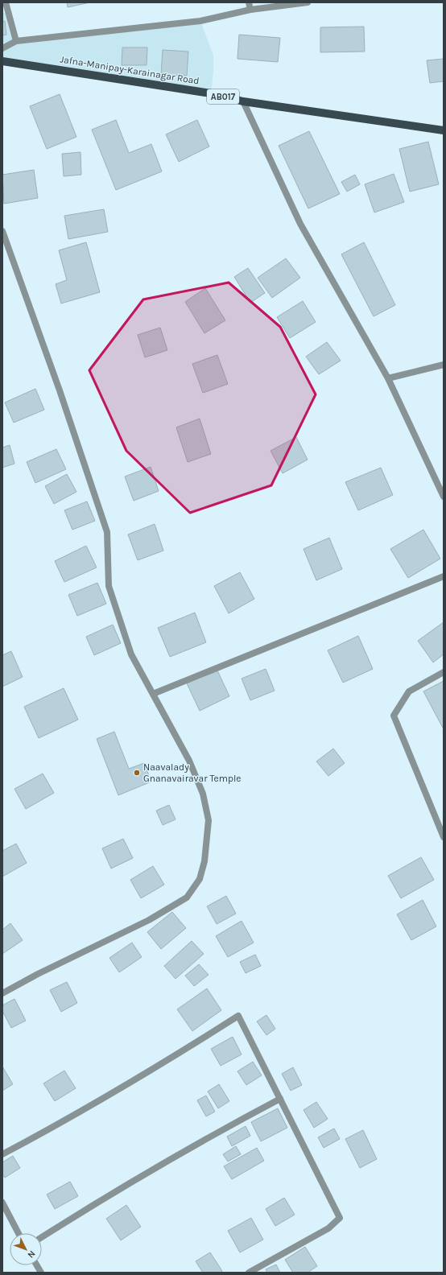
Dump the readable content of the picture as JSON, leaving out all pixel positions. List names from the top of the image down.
{
  "streets": {
    "main road": ["Jafna-Manipay-Karainagar Road", "AB017"]
  },
  "places": ["Naavalady Gnanavairavar Temple"],
  "north": "bottom right"
}
